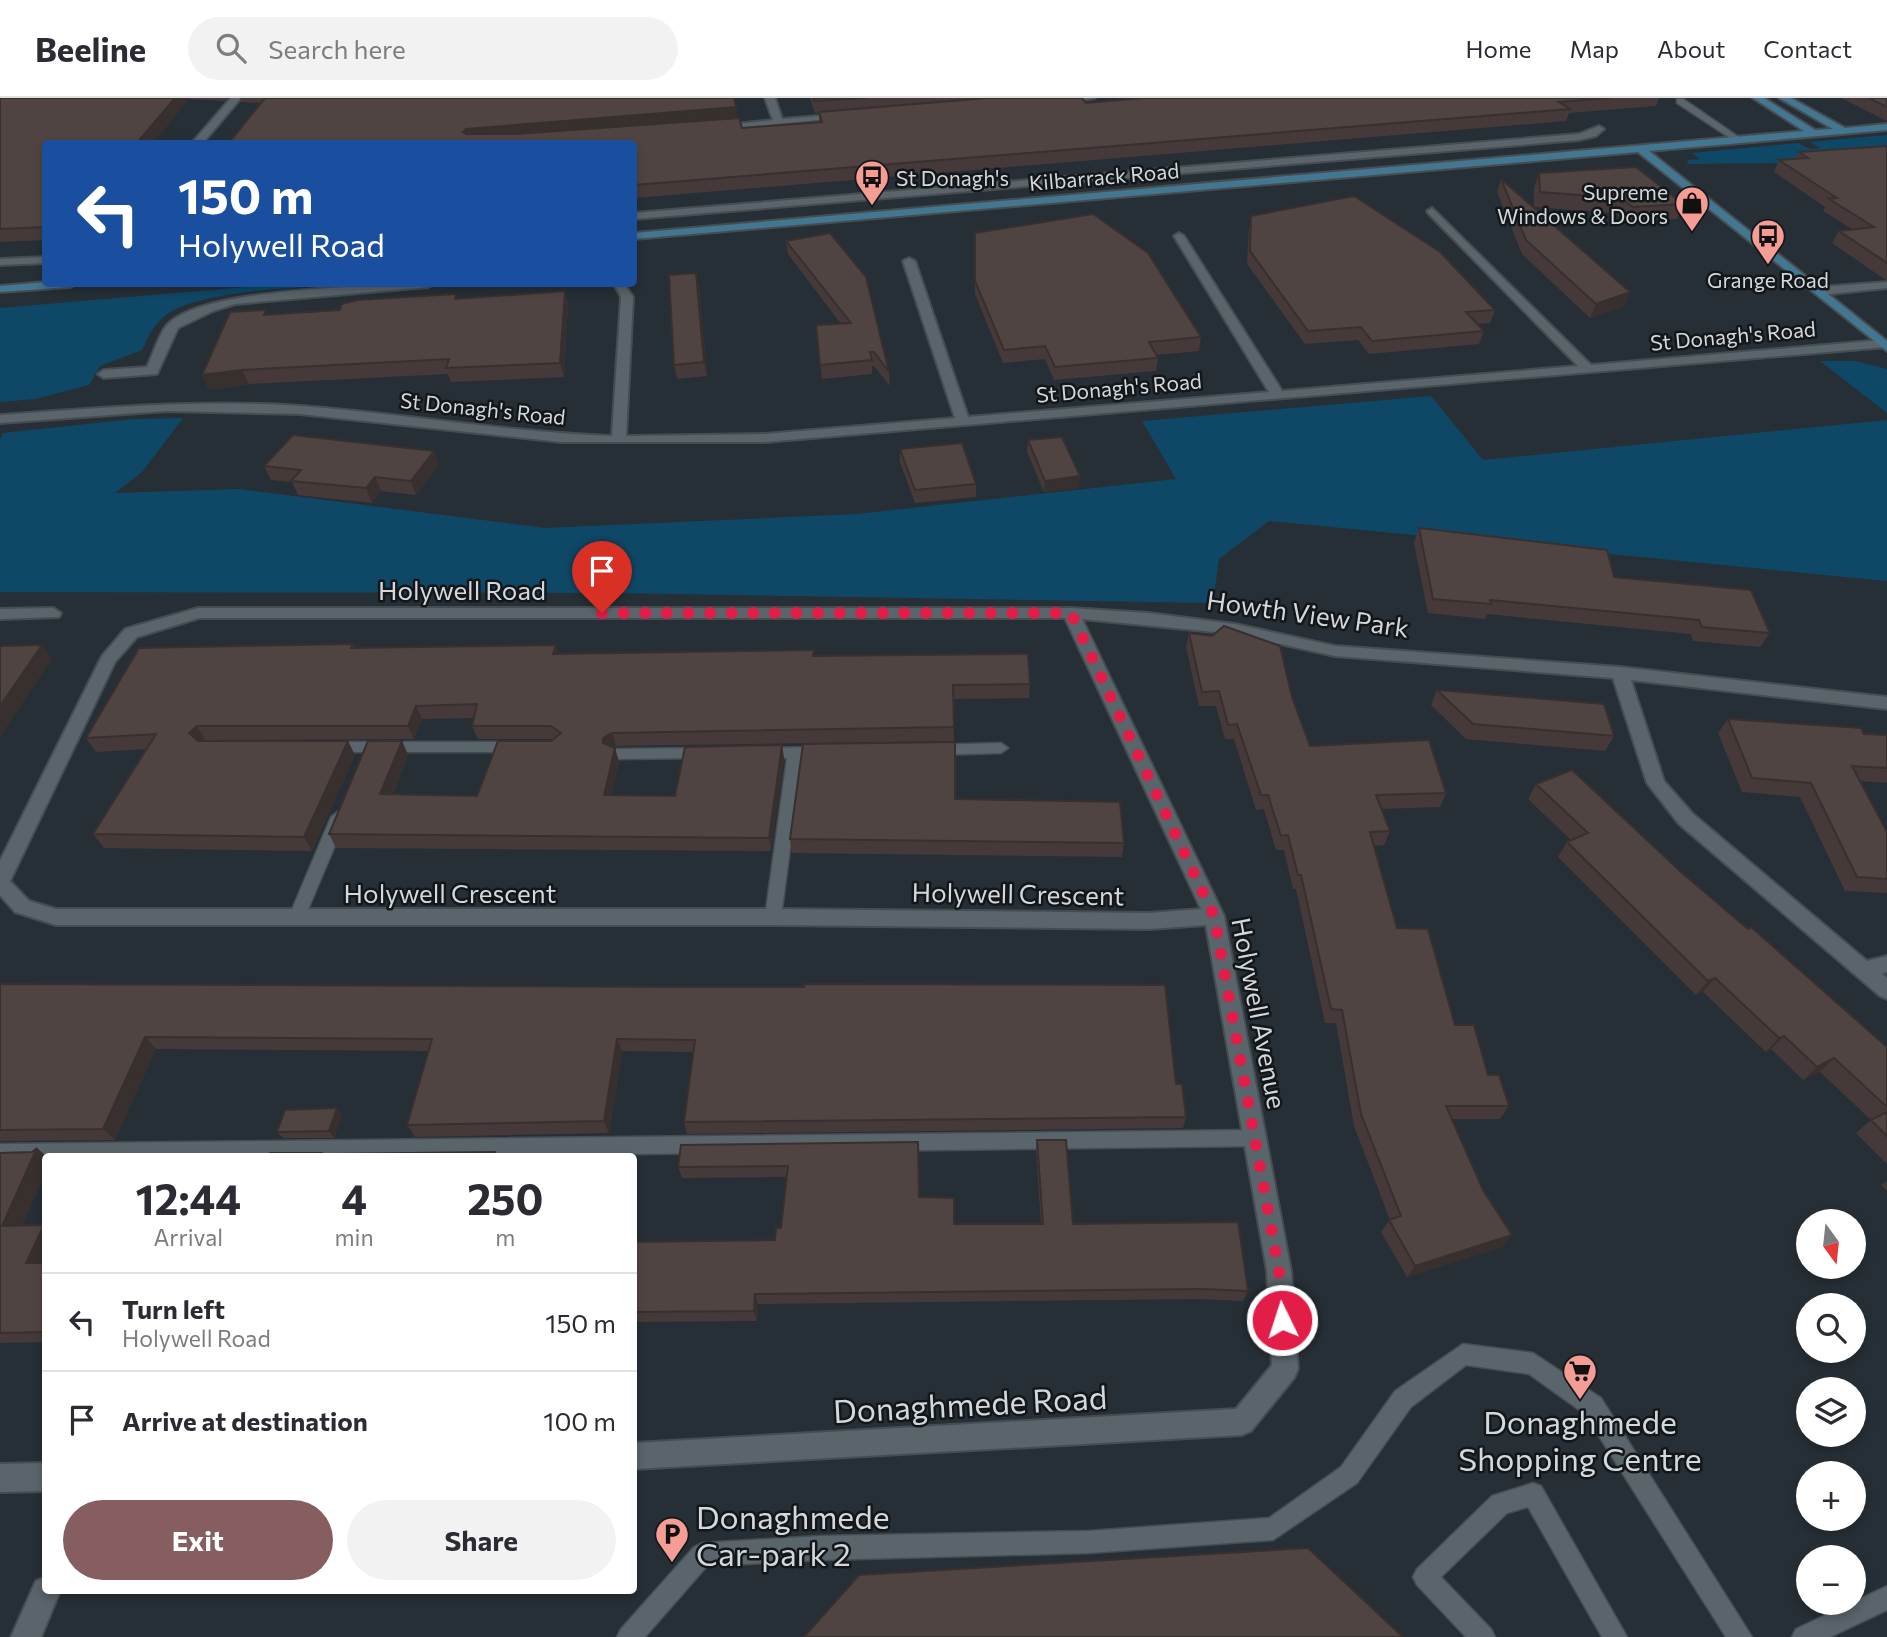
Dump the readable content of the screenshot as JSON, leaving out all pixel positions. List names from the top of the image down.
{
  "streets": {
    "main road": ["Kilbarrack Road"],
    "street": [
      "St Donagh's Road",
      "Holywell Road",
      "Howth View Park",
      "Holywell Crescent",
      "Holywell Avenue",
      "Donaghmede Road"
    ]
  },
  "crossings": [
    ["Holywell Road", "Howth View Park"],
    ["Holywell Road", "Holywell Crescent"],
    ["Holywell Road", "Holywell Avenue"],
    ["Howth View Park", "Holywell Avenue"],
    ["Holywell Crescent", "Holywell Avenue"],
    ["Holywell Avenue", "Donaghmede Road"]
  ],
  "places": {
    "bus stop": ["St Donagh's", "Grange Road"],
    "shop": ["Supreme Windows & Doors"],
    "supermarket": ["Donaghmede Shopping Centre"],
    "parking": ["Donaghmede Car-park 2"]
  },
  "north": "bottom",
  "page": {
    "header": "Beeline",
    "search": "Search here",
    "nav": [
      "Home",
      "Map",
      "About",
      "Contact"
    ],
    "turn": ["150 m", "Holywell Road"],
    "eta": [
      "12:44",
      "Arrival",
      "4",
      "min",
      "250",
      "m"
    ],
    "map_buttons": ["+", "−"],
    "list": [
      {
        "name": "Turn left",
        "note": "Holywell Road",
        "value": "150 m"
      },
      {
        "name": "Arrive at destination",
        "value": "100 m"
      }
    ],
    "buttons": ["Exit", "Share"]
  }
}
